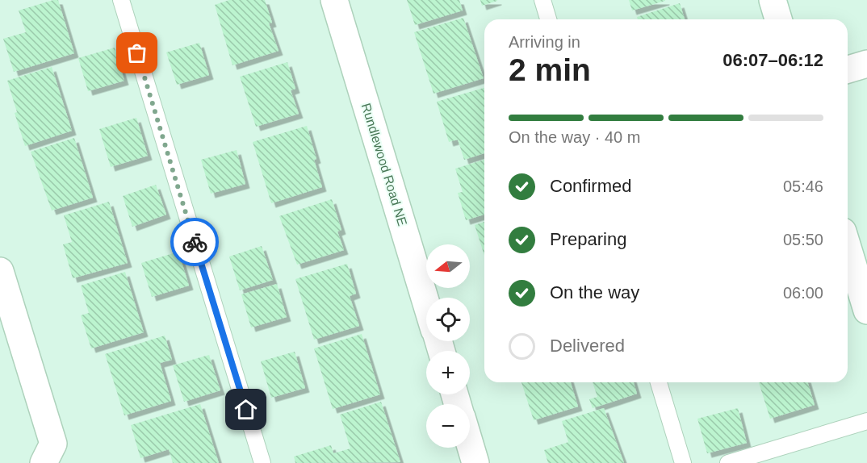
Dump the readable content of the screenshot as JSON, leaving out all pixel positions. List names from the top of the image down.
{
  "streets": {
    "street": ["Rundlewood Road NE"]
  },
  "north": "left",
  "page": {
    "heading": ["2 min", "Arriving in", "06:07–06:12"],
    "bar": "On the way · 40 m",
    "list": [
      ["Confirmed", "05:46"],
      ["Preparing", "05:50"],
      ["On the way", "06:00"],
      "Delivered"
    ],
    "map_buttons": ["+", "−"]
  }
}
